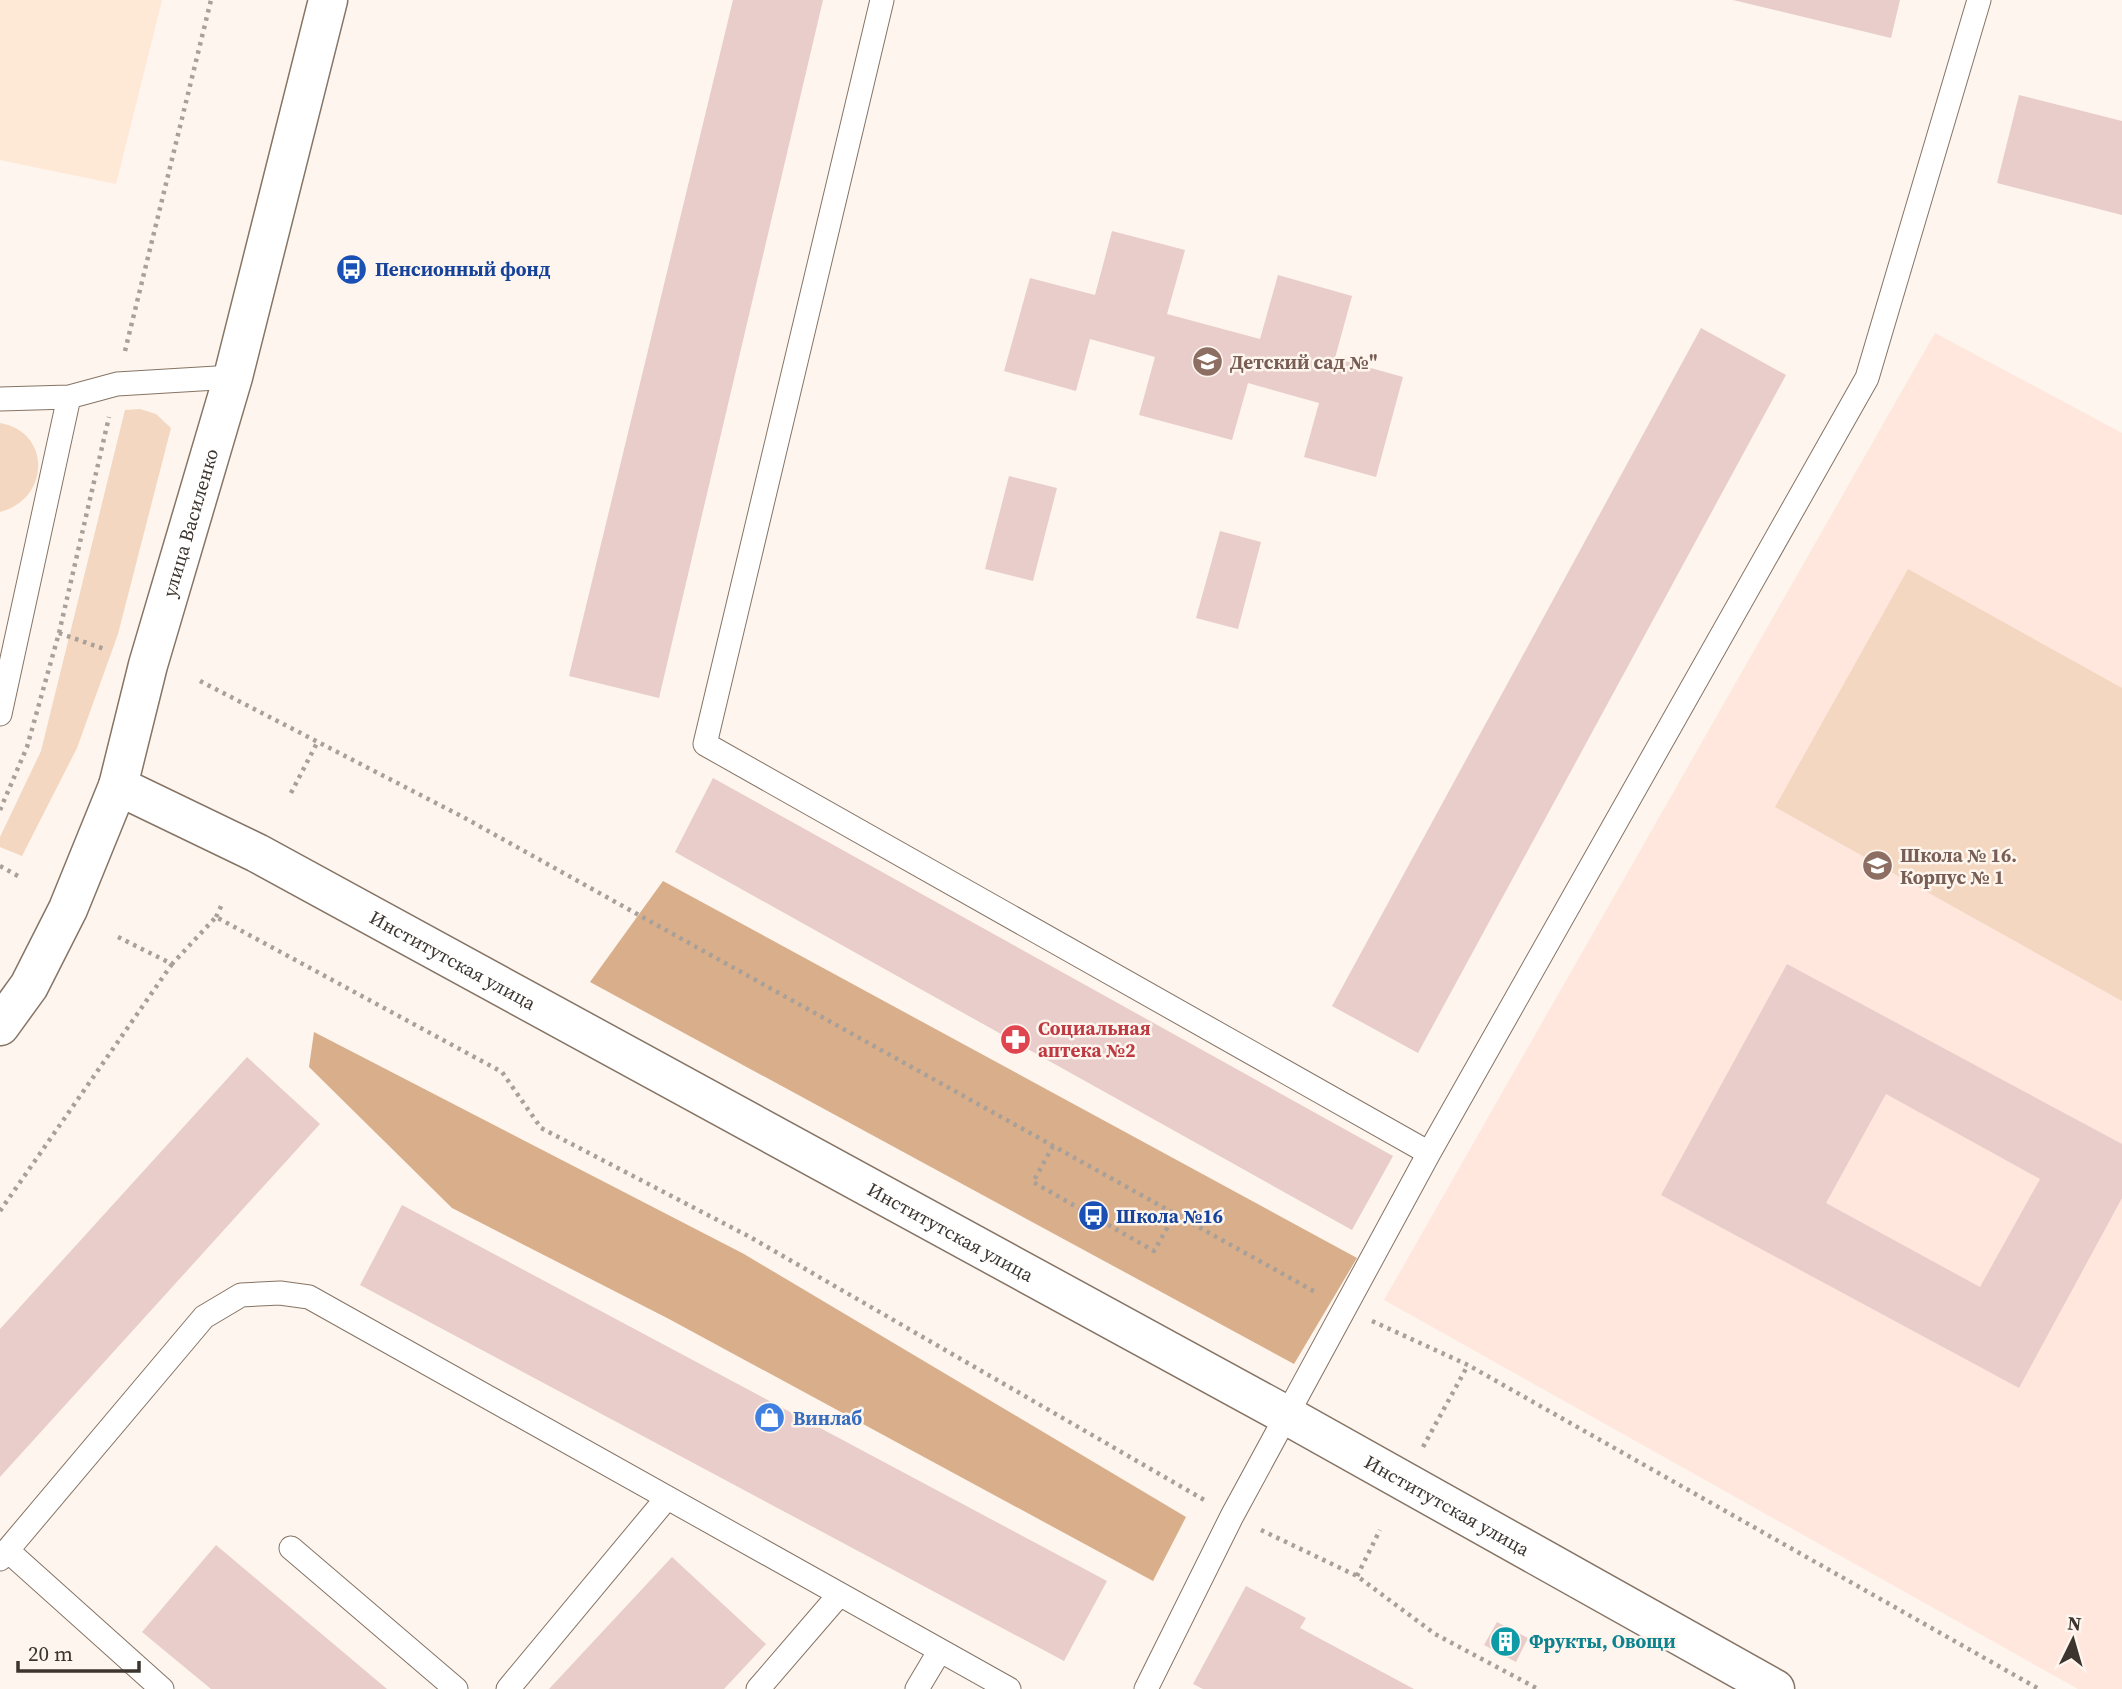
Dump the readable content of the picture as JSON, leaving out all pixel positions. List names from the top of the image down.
{
  "streets": {
    "main road": ["улица Василенко", "Институтская улица"]
  },
  "crossings": [
    ["улица Василенко", "Институтская улица"]
  ],
  "places": {
    "bus stop": ["Пенсионный фонд", "Школа №16"],
    "school or university": ["Детский сад №\"", "Школа № 16. Корпус № 1"],
    "pharmacy": ["Социальная аптека №2"],
    "shop": ["Винлаб"],
    "building": ["Фрукты, Овощи"]
  },
  "scale_bar": "20 m",
  "north": "top"
}
